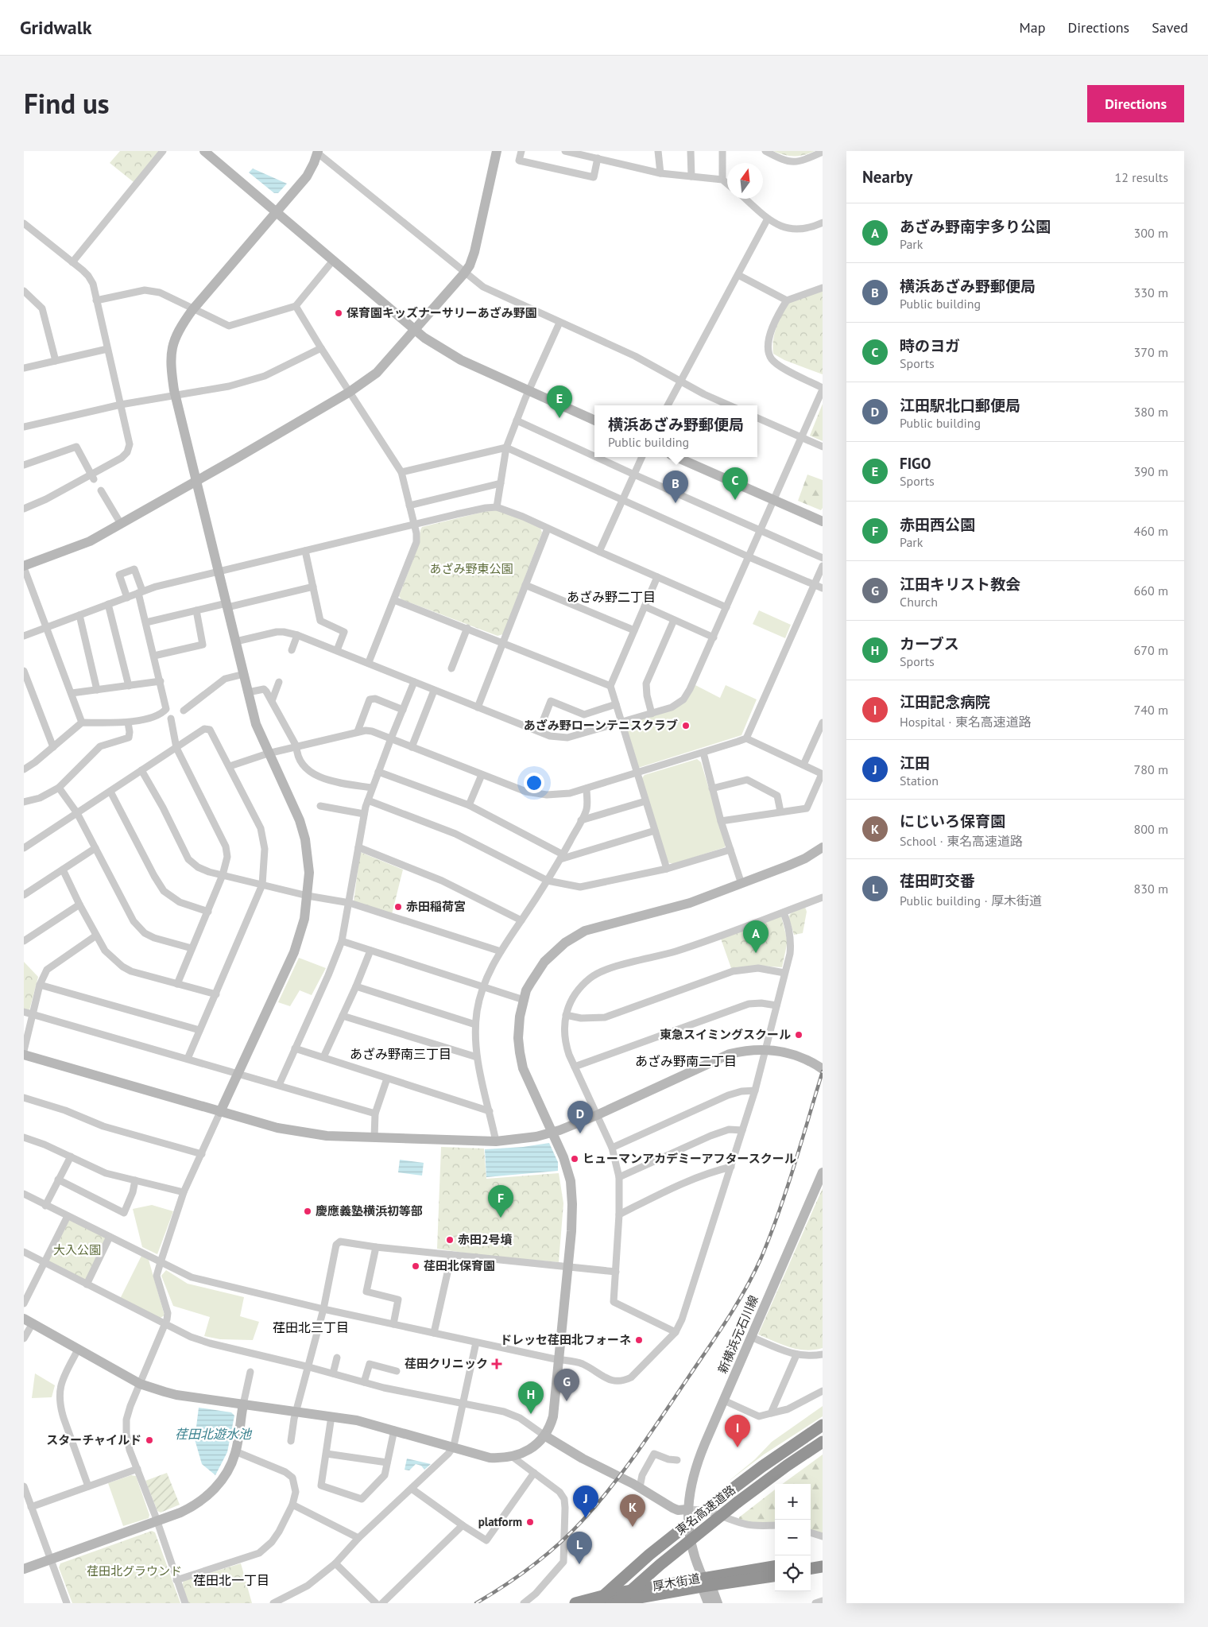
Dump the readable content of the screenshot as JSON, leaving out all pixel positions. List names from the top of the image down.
{
  "streets": {
    "highway": ["東名高速道路", "厚木街道"],
    "street": ["新横浜元石川線"]
  },
  "crossings": [
    ["新横浜元石川線", "厚木街道"]
  ],
  "districts": [
    "あざみ野二丁目",
    "あざみ野南三丁目",
    "あざみ野南二丁目",
    "荏田北三丁目",
    "荏田北一丁目"
  ],
  "water": ["荏田北遊水池"],
  "parks": ["あざみ野東公園", "大入公園", "荏田北グラウンド"],
  "places": {
    "other": [
      "保育園キッズナーサリーあざみ野園",
      "あざみ野ローンテニスクラブ",
      "赤田稲荷宮",
      "東急スイミングスクール",
      "ヒューマンアカデミーアフタースクール",
      "慶應義塾横浜初等部",
      "赤田2号墳",
      "荏田北保育園",
      "ドレッセ荏田北フォーネ",
      "スターチャイルド",
      "platform"
    ],
    "health": ["荏田クリニック"]
  },
  "north": "top",
  "page": {
    "header": "Gridwalk",
    "nav": ["Map", "Directions", "Saved"],
    "title": "Find us",
    "buttons": "Directions",
    "heading": ["Nearby", "12 results"],
    "list": [
      {
        "mark": "A",
        "name": "あざみ野南宇多り公園",
        "note": "Park",
        "value": "300 m"
      },
      {
        "mark": "B",
        "name": "横浜あざみ野郵便局",
        "note": "Public building",
        "value": "330 m"
      },
      {
        "mark": "C",
        "name": "時のヨガ",
        "note": "Sports",
        "value": "370 m"
      },
      {
        "mark": "D",
        "name": "江田駅北口郵便局",
        "note": "Public building",
        "value": "380 m"
      },
      {
        "mark": "E",
        "name": "FIGO",
        "note": "Sports",
        "value": "390 m"
      },
      {
        "mark": "F",
        "name": "赤田西公園",
        "note": "Park",
        "value": "460 m"
      },
      {
        "mark": "G",
        "name": "江田キリスト教会",
        "note": "Church",
        "value": "660 m"
      },
      {
        "mark": "H",
        "name": "カーブス",
        "note": "Sports",
        "value": "670 m"
      },
      {
        "mark": "I",
        "name": "江田記念病院",
        "note": "Hospital · 東名高速道路",
        "value": "740 m"
      },
      {
        "mark": "J",
        "name": "江田",
        "note": "Station",
        "value": "780 m"
      },
      {
        "mark": "K",
        "name": "にじいろ保育園",
        "note": "School · 東名高速道路",
        "value": "800 m"
      },
      {
        "mark": "L",
        "name": "荏田町交番",
        "note": "Public building · 厚木街道",
        "value": "830 m"
      }
    ],
    "pins": [
      "E",
      "C",
      "B",
      "A",
      "D",
      "F",
      "G",
      "H",
      "I",
      "J",
      "K",
      "L"
    ],
    "popup": ["横浜あざみ野郵便局", "Public building"],
    "map_buttons": ["+", "−"]
  }
}
